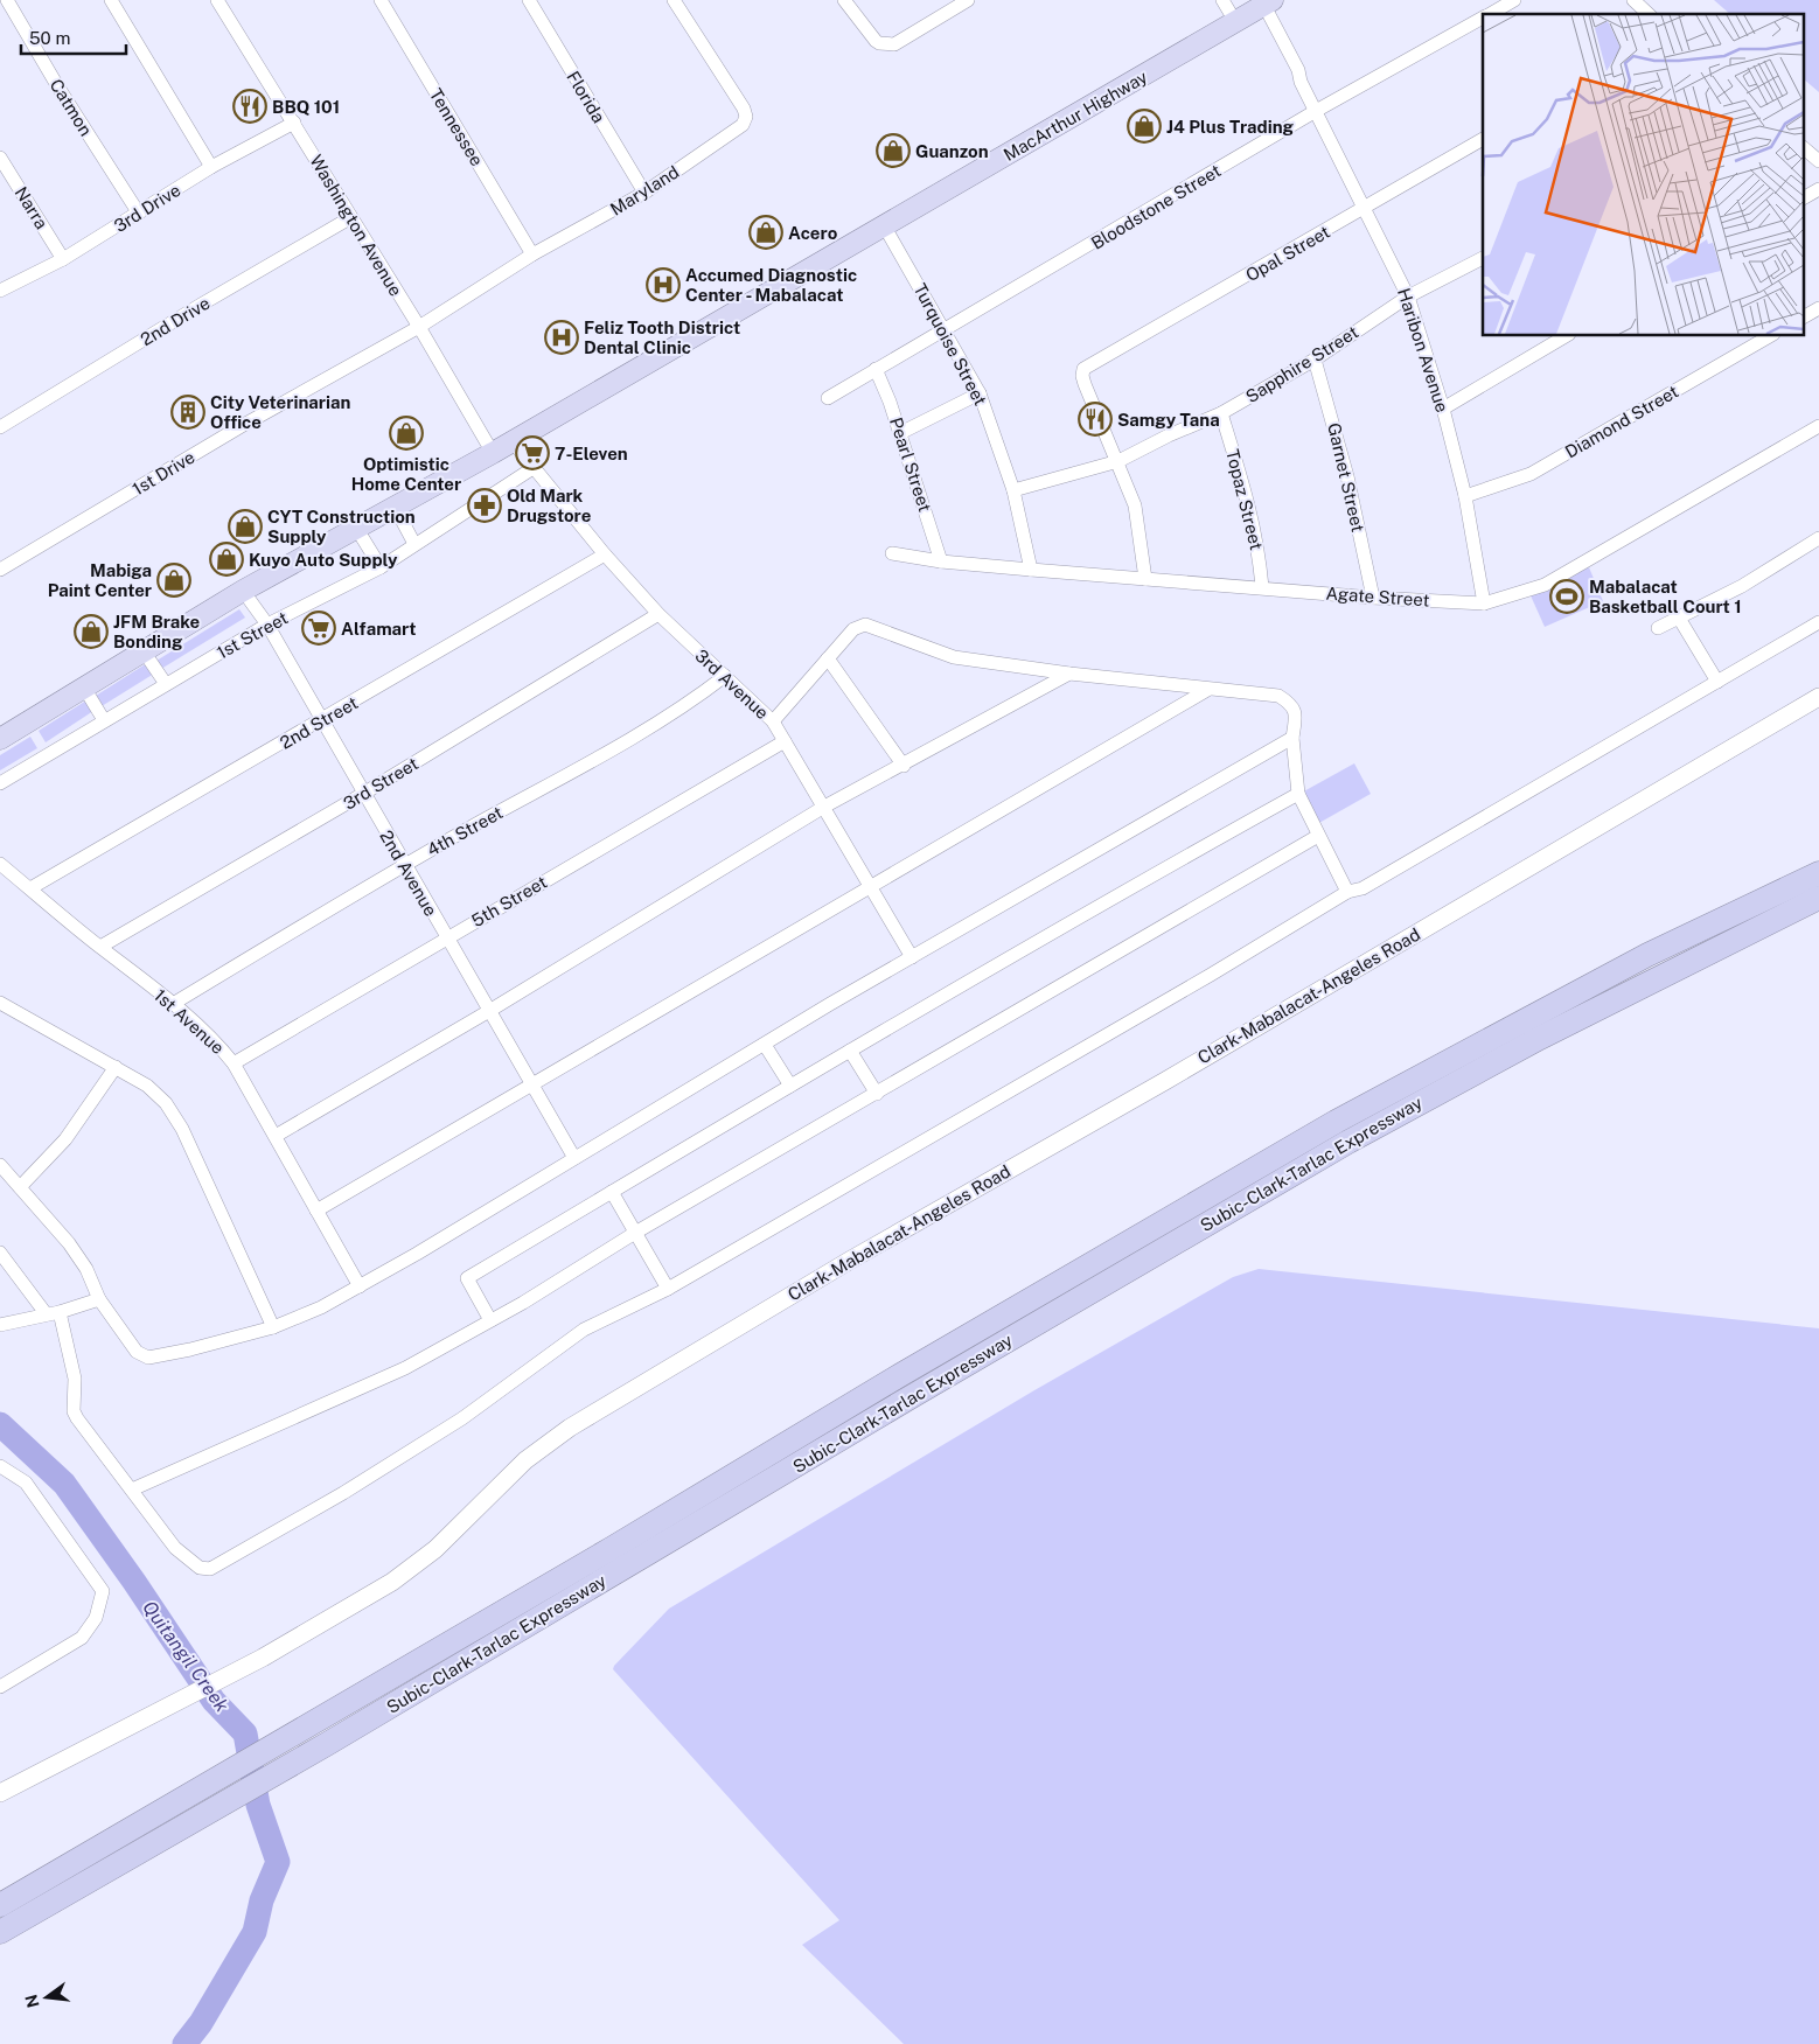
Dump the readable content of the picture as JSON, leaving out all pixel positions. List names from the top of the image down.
{
  "streets": {
    "highway": ["MacArthur Highway", "Subic-Clark-Tarlac Expressway"],
    "main road": ["Clark-Mabalacat-Angeles Road"],
    "street": [
      "Florida",
      "Catmon",
      "Tennessee",
      "Maryland",
      "Bloodstone Street",
      "Narra",
      "3rd Drive",
      "Washington Avenue",
      "Opal Street",
      "2nd Drive",
      "Turquoise Street",
      "Haribon Avenue",
      "Sapphire Street",
      "Diamond Street",
      "Pearl Street",
      "1st Drive",
      "Garnet Street",
      "Topaz Street",
      "Agate Street",
      "1st Street",
      "3rd Avenue",
      "2nd Street",
      "3rd Street",
      "4th Street",
      "2nd Avenue",
      "5th Street",
      "1st Avenue"
    ]
  },
  "crossings": [
    ["Florida", "Maryland"],
    ["Catmon", "3rd Drive"],
    ["MacArthur Highway", "Washington Avenue"],
    ["MacArthur Highway", "Turquoise Street"],
    ["MacArthur Highway", "Haribon Avenue"],
    ["MacArthur Highway", "3rd Avenue"],
    ["MacArthur Highway", "2nd Avenue"],
    ["Tennessee", "Maryland"],
    ["Maryland", "Washington Avenue"],
    ["Maryland", "1st Drive"],
    ["Bloodstone Street", "Turquoise Street"],
    ["Bloodstone Street", "Haribon Avenue"],
    ["Bloodstone Street", "Pearl Street"],
    ["Narra", "3rd Drive"],
    ["3rd Drive", "Washington Avenue"],
    ["Washington Avenue", "2nd Drive"],
    ["Washington Avenue", "1st Drive"],
    ["Opal Street", "Haribon Avenue"],
    ["Opal Street", "Sapphire Street"],
    ["Turquoise Street", "Sapphire Street"],
    ["Turquoise Street", "Agate Street"],
    ["Haribon Avenue", "Sapphire Street"],
    ["Haribon Avenue", "Diamond Street"],
    ["Haribon Avenue", "Agate Street"],
    ["Sapphire Street", "Garnet Street"],
    ["Sapphire Street", "Topaz Street"],
    ["Pearl Street", "Agate Street"],
    ["Garnet Street", "Agate Street"],
    ["Topaz Street", "Agate Street"],
    ["1st Street", "3rd Avenue"],
    ["1st Street", "2nd Avenue"],
    ["3rd Avenue", "2nd Street"],
    ["3rd Avenue", "3rd Street"],
    ["3rd Avenue", "4th Street"],
    ["3rd Avenue", "5th Street"],
    ["2nd Street", "2nd Avenue"],
    ["2nd Street", "1st Avenue"],
    ["3rd Street", "2nd Avenue"],
    ["3rd Street", "1st Avenue"],
    ["4th Street", "2nd Avenue"],
    ["4th Street", "1st Avenue"],
    ["2nd Avenue", "5th Street"],
    ["5th Street", "1st Avenue"]
  ],
  "water": ["Quitangil Creek"],
  "places": {
    "restaurant": ["BBQ 101", "Samgy Tana"],
    "shop": [
      "J4 Plus Trading",
      "Guanzon",
      "Acero",
      "Optimistic Home Center",
      "CYT Construction Supply",
      "Kuyo Auto Supply",
      "Mabiga Paint Center",
      "JFM Brake Bonding"
    ],
    "hospital": ["Accumed Diagnostic Center - Mabalacat", "Feliz Tooth District Dental Clinic"],
    "building": ["City Veterinarian Office"],
    "supermarket": ["7-Eleven", "Alfamart"],
    "pharmacy": ["Old Mark Drugstore"],
    "sports": ["Mabalacat Basketball Court 1"]
  },
  "scale_bar": "50 m",
  "north": "left"
}
